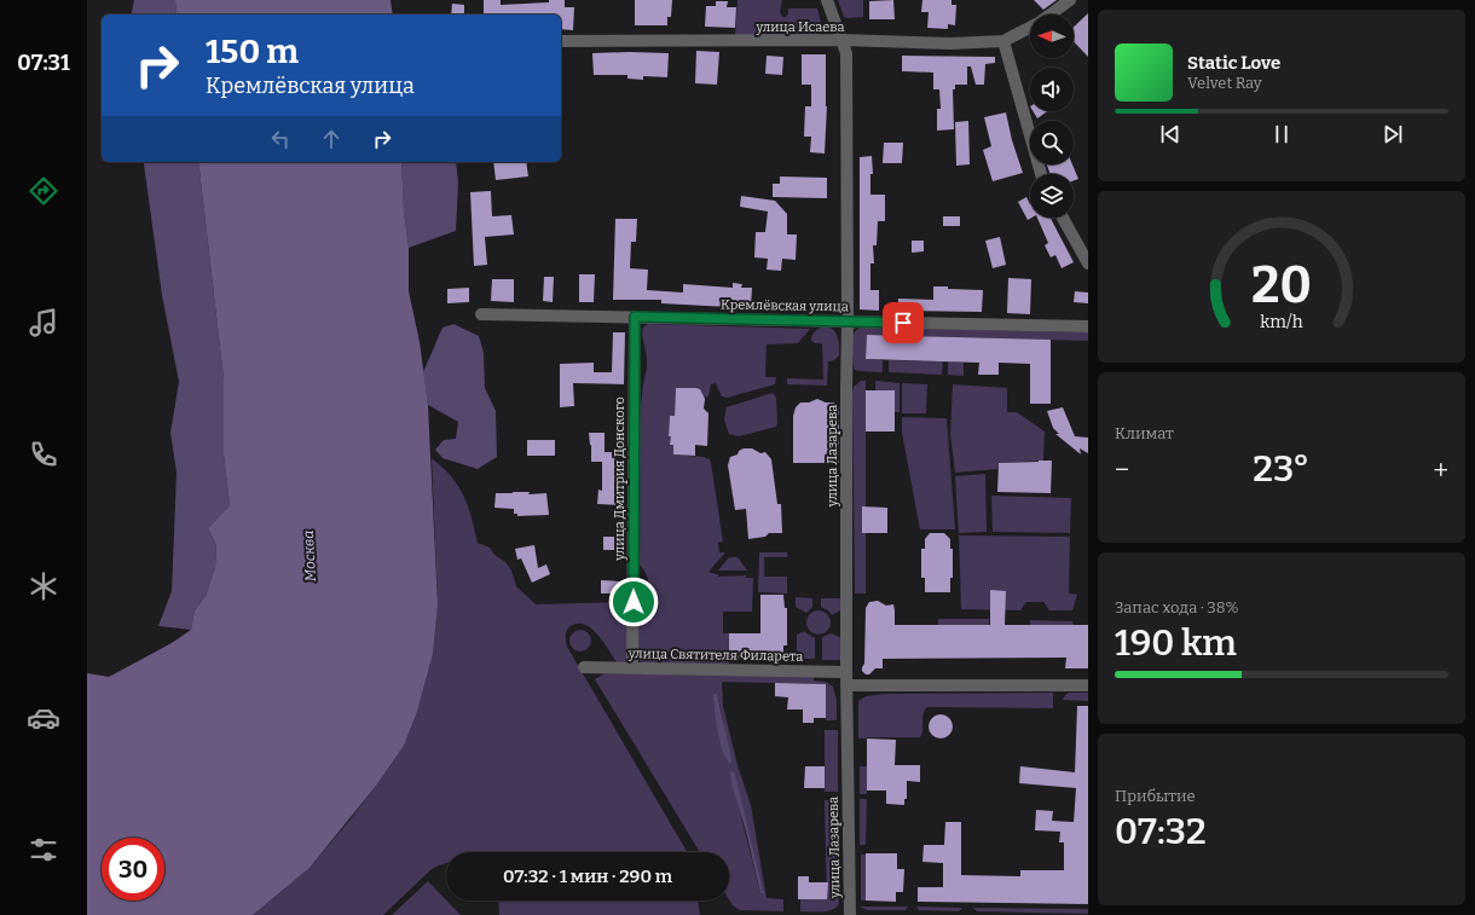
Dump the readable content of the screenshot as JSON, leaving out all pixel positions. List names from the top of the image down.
{
  "streets": {
    "street": [
      "улица Исаева",
      "Кремлёвская улица",
      "улица Лазарева",
      "улица Дмитрия Донского",
      "улица Святителя Филарета"
    ]
  },
  "crossings": [
    ["улица Исаева", "улица Лазарева"],
    ["Кремлёвская улица", "улица Лазарева"],
    ["Кремлёвская улица", "улица Дмитрия Донского"],
    ["улица Лазарева", "улица Святителя Филарета"],
    ["улица Дмитрия Донского", "улица Святителя Филарета"]
  ],
  "water": ["Москва"],
  "north": "left",
  "page": {
    "tabs": "07:31",
    "turn": ["150 m", "Кремлёвская улица"],
    "song": ["Static Love", "Velvet Ray"],
    "tile": [
      "Климат",
      ["Запас хода · 38%", "190 km"],
      ["Прибытие", "07:32"]
    ],
    "heat": ["−", "23°", "+"],
    "limit": "30",
    "trip": "07:32 · 1 мин · 290 m",
    "gauge": ["20", "km/h"]
  }
}
